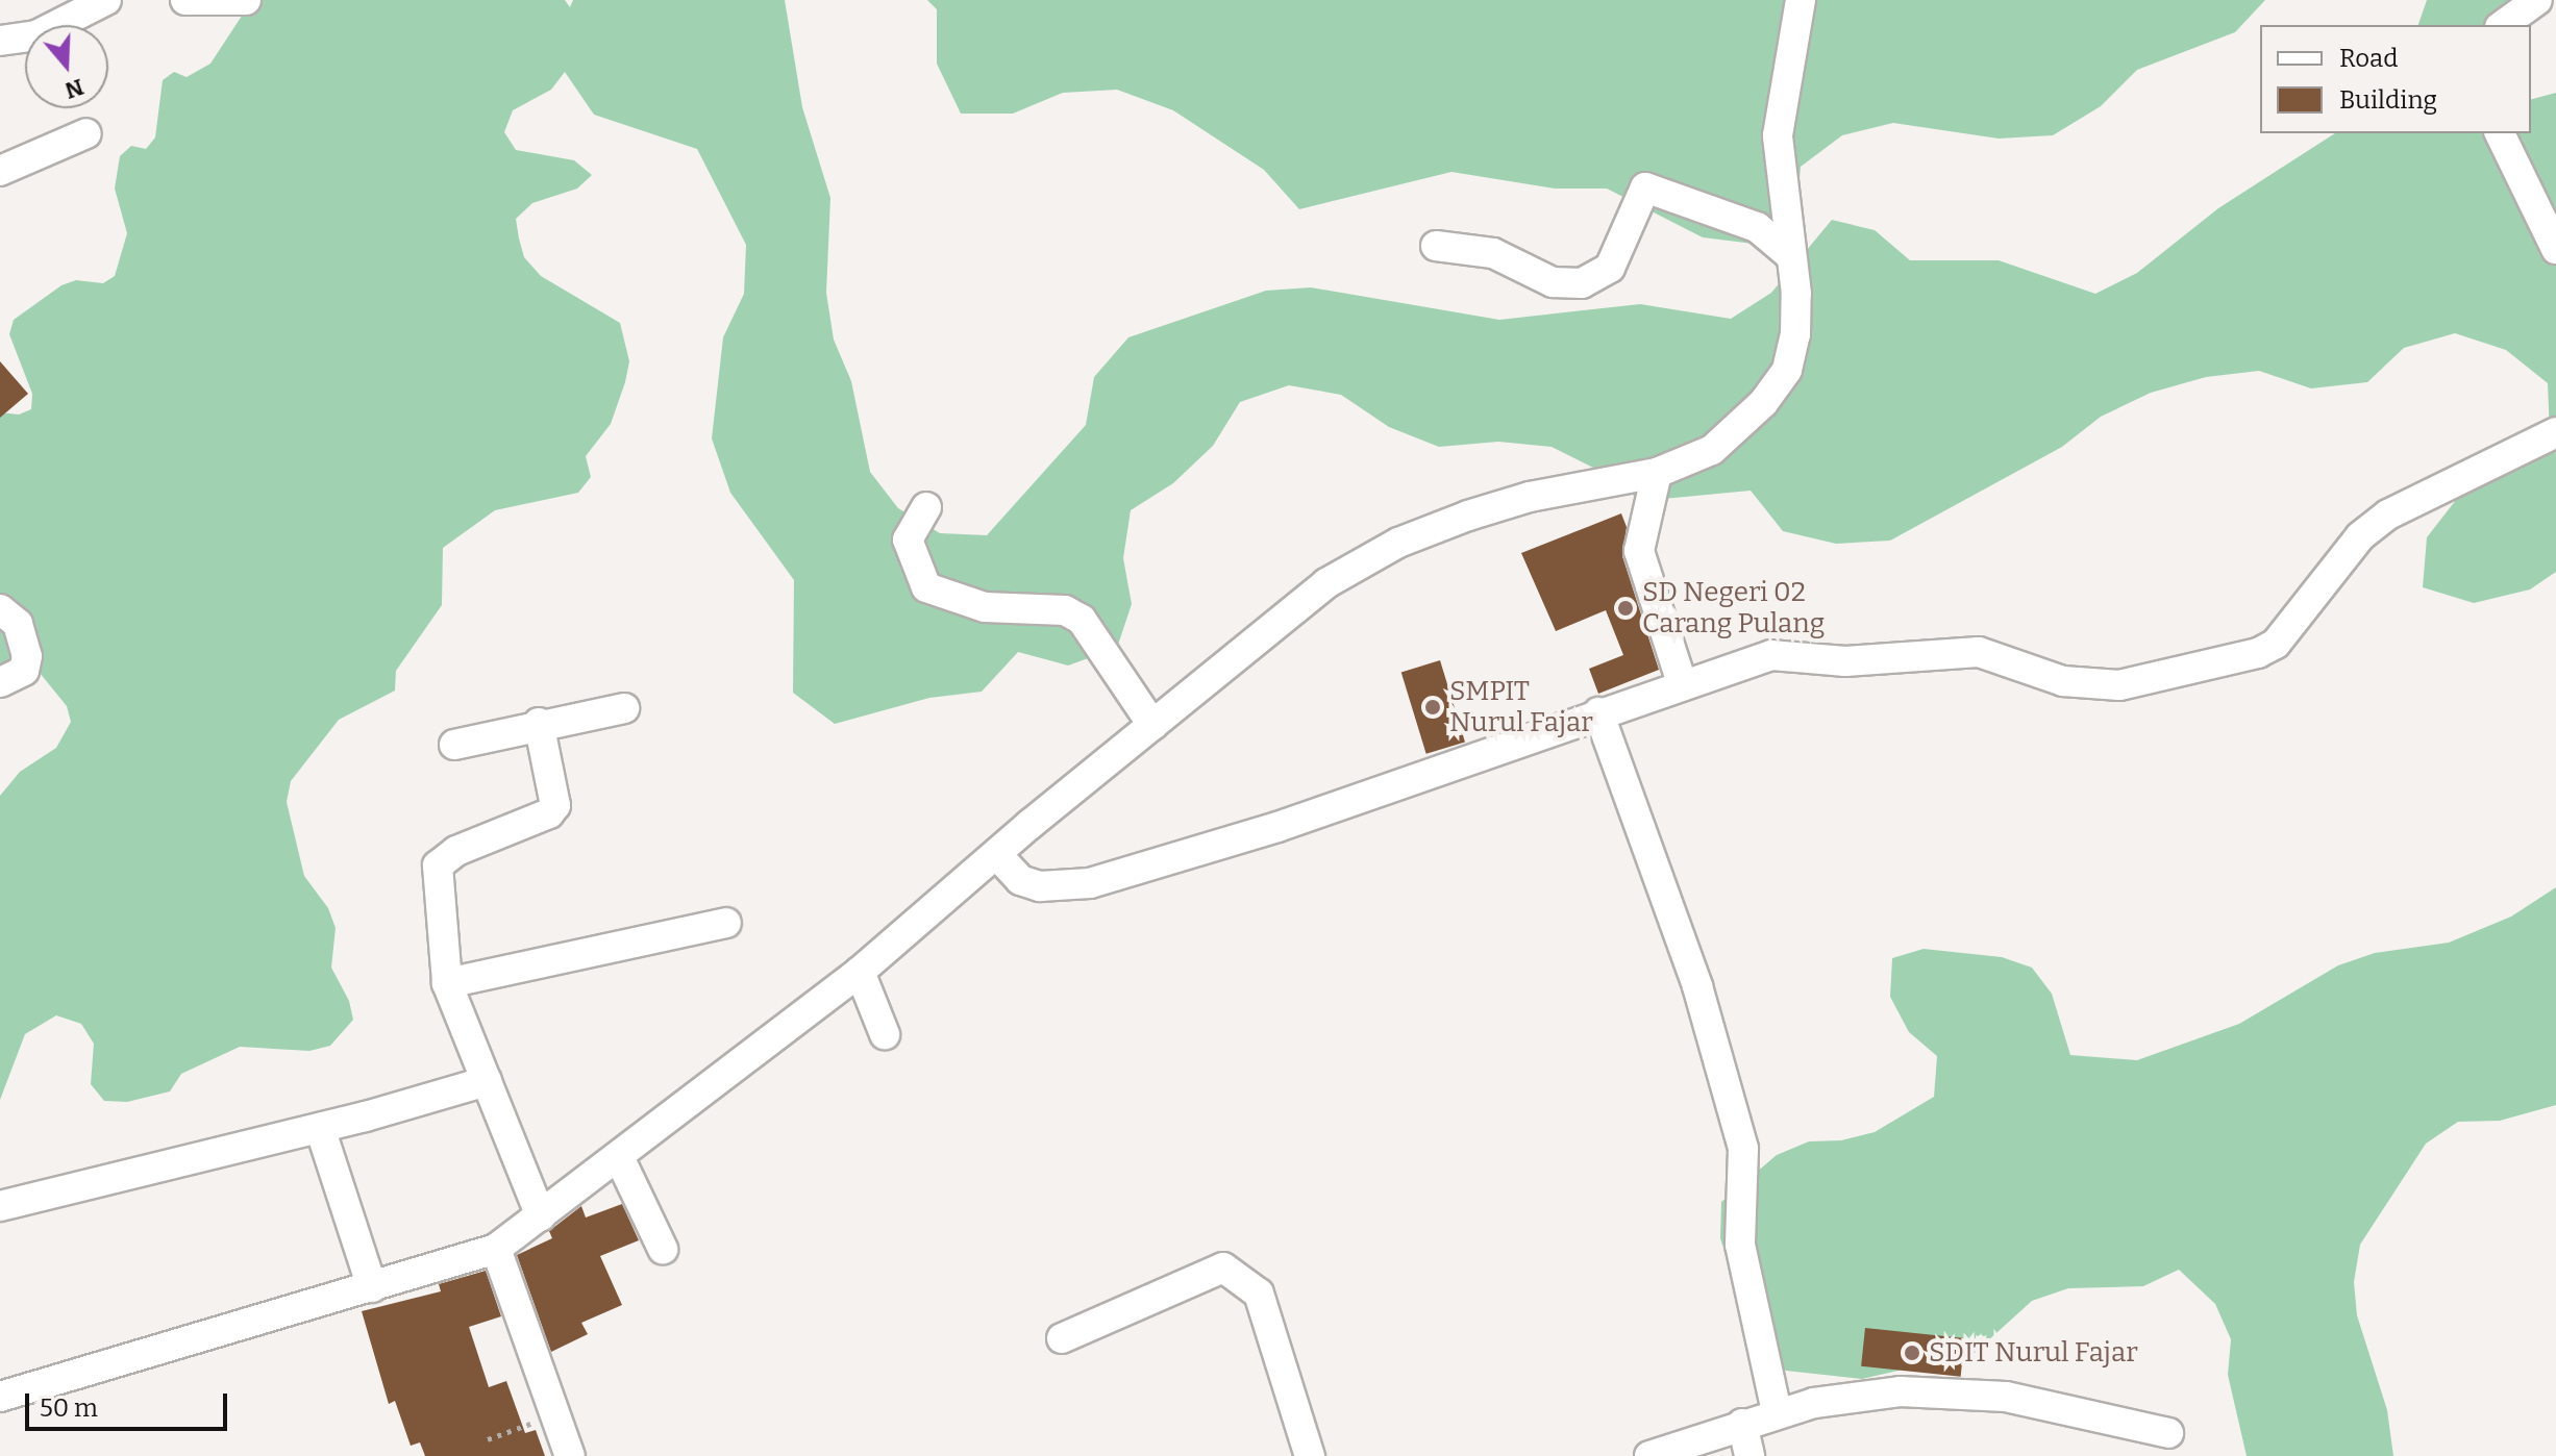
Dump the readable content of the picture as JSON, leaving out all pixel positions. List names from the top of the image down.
{
  "places": ["SD Negeri 02 Carang Pulang", "SMPIT Nurul Fajar", "SDIT Nurul Fajar"],
  "legend": ["Road", "Building"],
  "scale_bar": "50 m",
  "north": "bottom"
}
